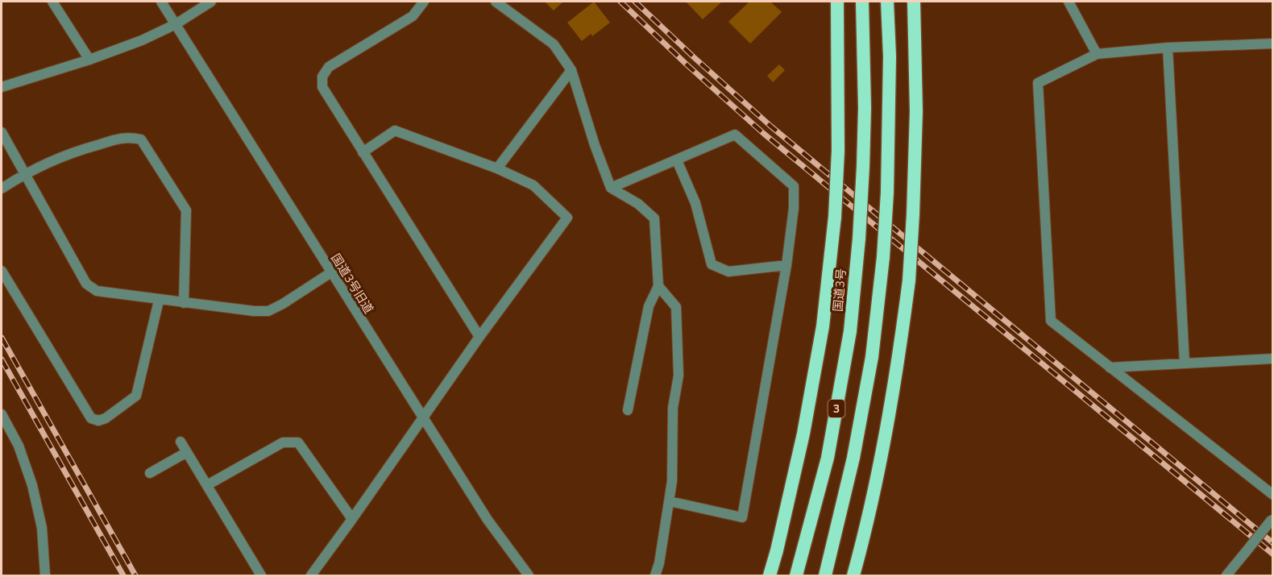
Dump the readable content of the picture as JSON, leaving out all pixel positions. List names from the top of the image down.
{
  "streets": {
    "highway": ["国道3号", "3"],
    "street": ["国道3号旧道"]
  }
}
